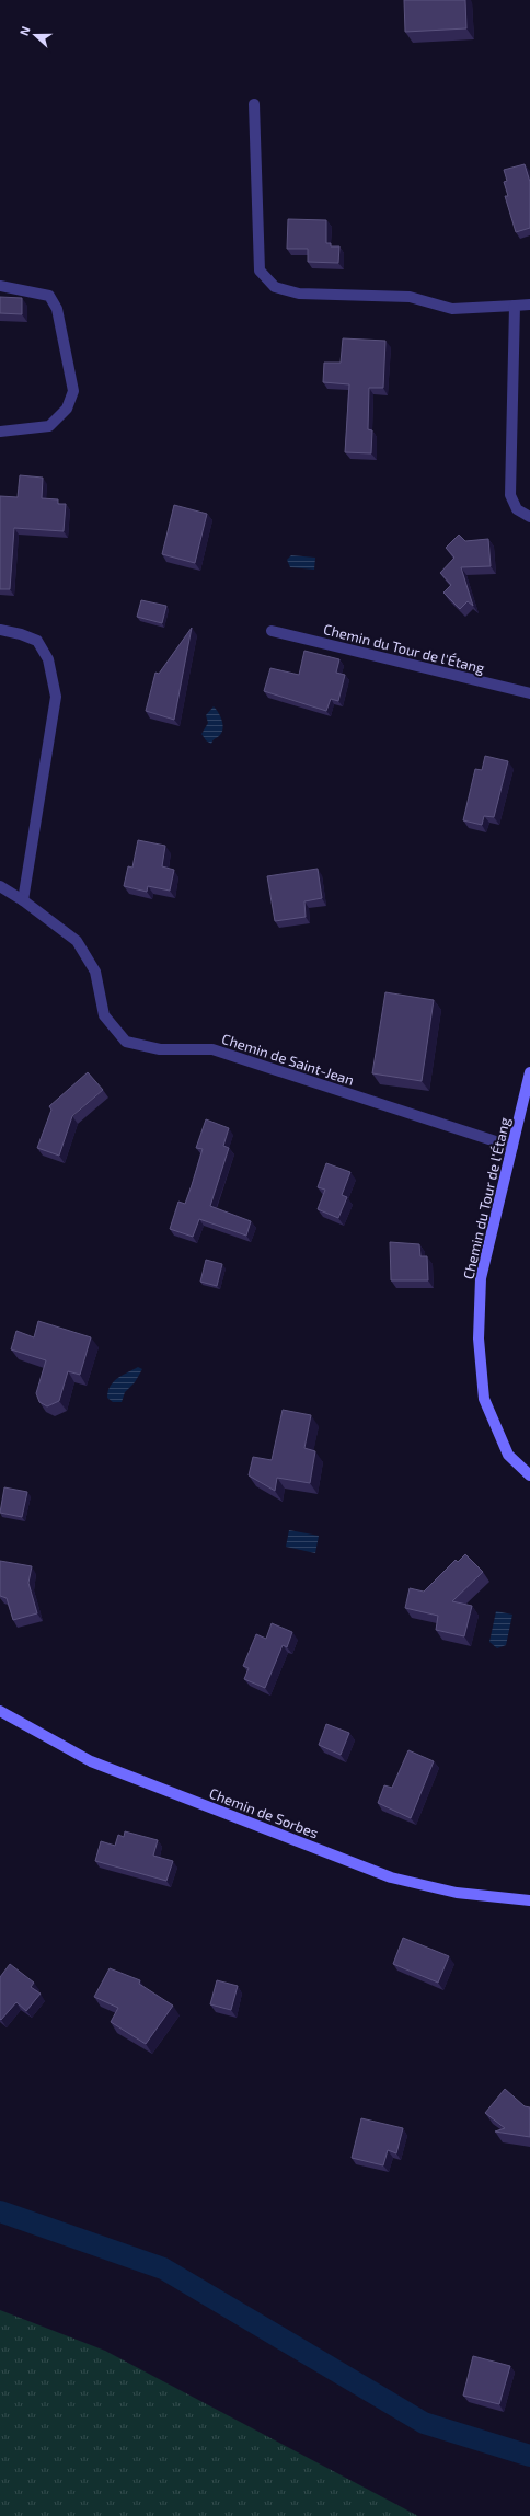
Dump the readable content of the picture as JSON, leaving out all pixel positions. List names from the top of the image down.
{
  "streets": {
    "street": ["Chemin du Tour de l'Étang", "Chemin de Saint-Jean", "Chemin de Sorbes"]
  },
  "crossings": [
    ["Chemin du Tour de l'Étang", "Chemin de Saint-Jean"]
  ],
  "north": "left"
}
